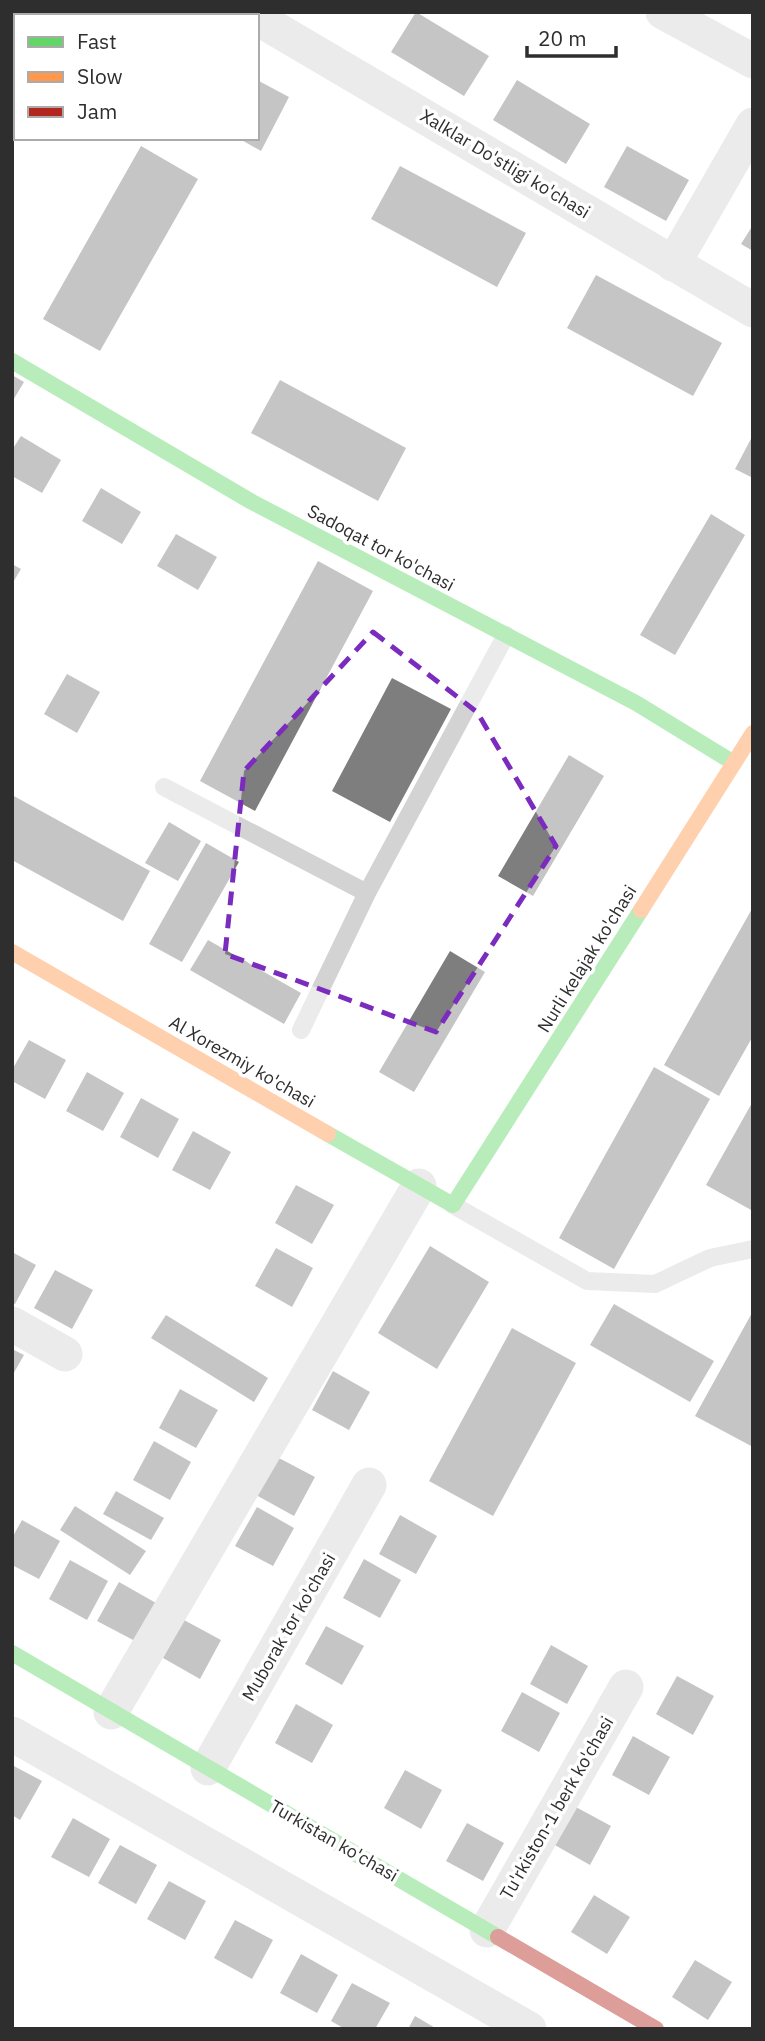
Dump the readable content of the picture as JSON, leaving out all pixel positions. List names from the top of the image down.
{
  "streets": {
    "street": [
      "Xalklar Do'stligi ko'chasi",
      "Sadoqat tor ko'chasi",
      "Nurli kelajak ko'chasi",
      "Al Xorezmiy ko'chasi",
      "Muborak tor ko'chasi",
      "Tu'rkiston-1 berk ko'chasi",
      "Turkistan ko'chasi"
    ]
  },
  "crossings": [
    ["Sadoqat tor ko'chasi", "Nurli kelajak ko'chasi"],
    ["Nurli kelajak ko'chasi", "Al Xorezmiy ko'chasi"],
    ["Muborak tor ko'chasi", "Turkistan ko'chasi"],
    ["Tu'rkiston-1 berk ko'chasi", "Turkistan ko'chasi"]
  ],
  "legend": ["Fast", "Slow", "Jam"],
  "scale_bar": "20 m"
}
